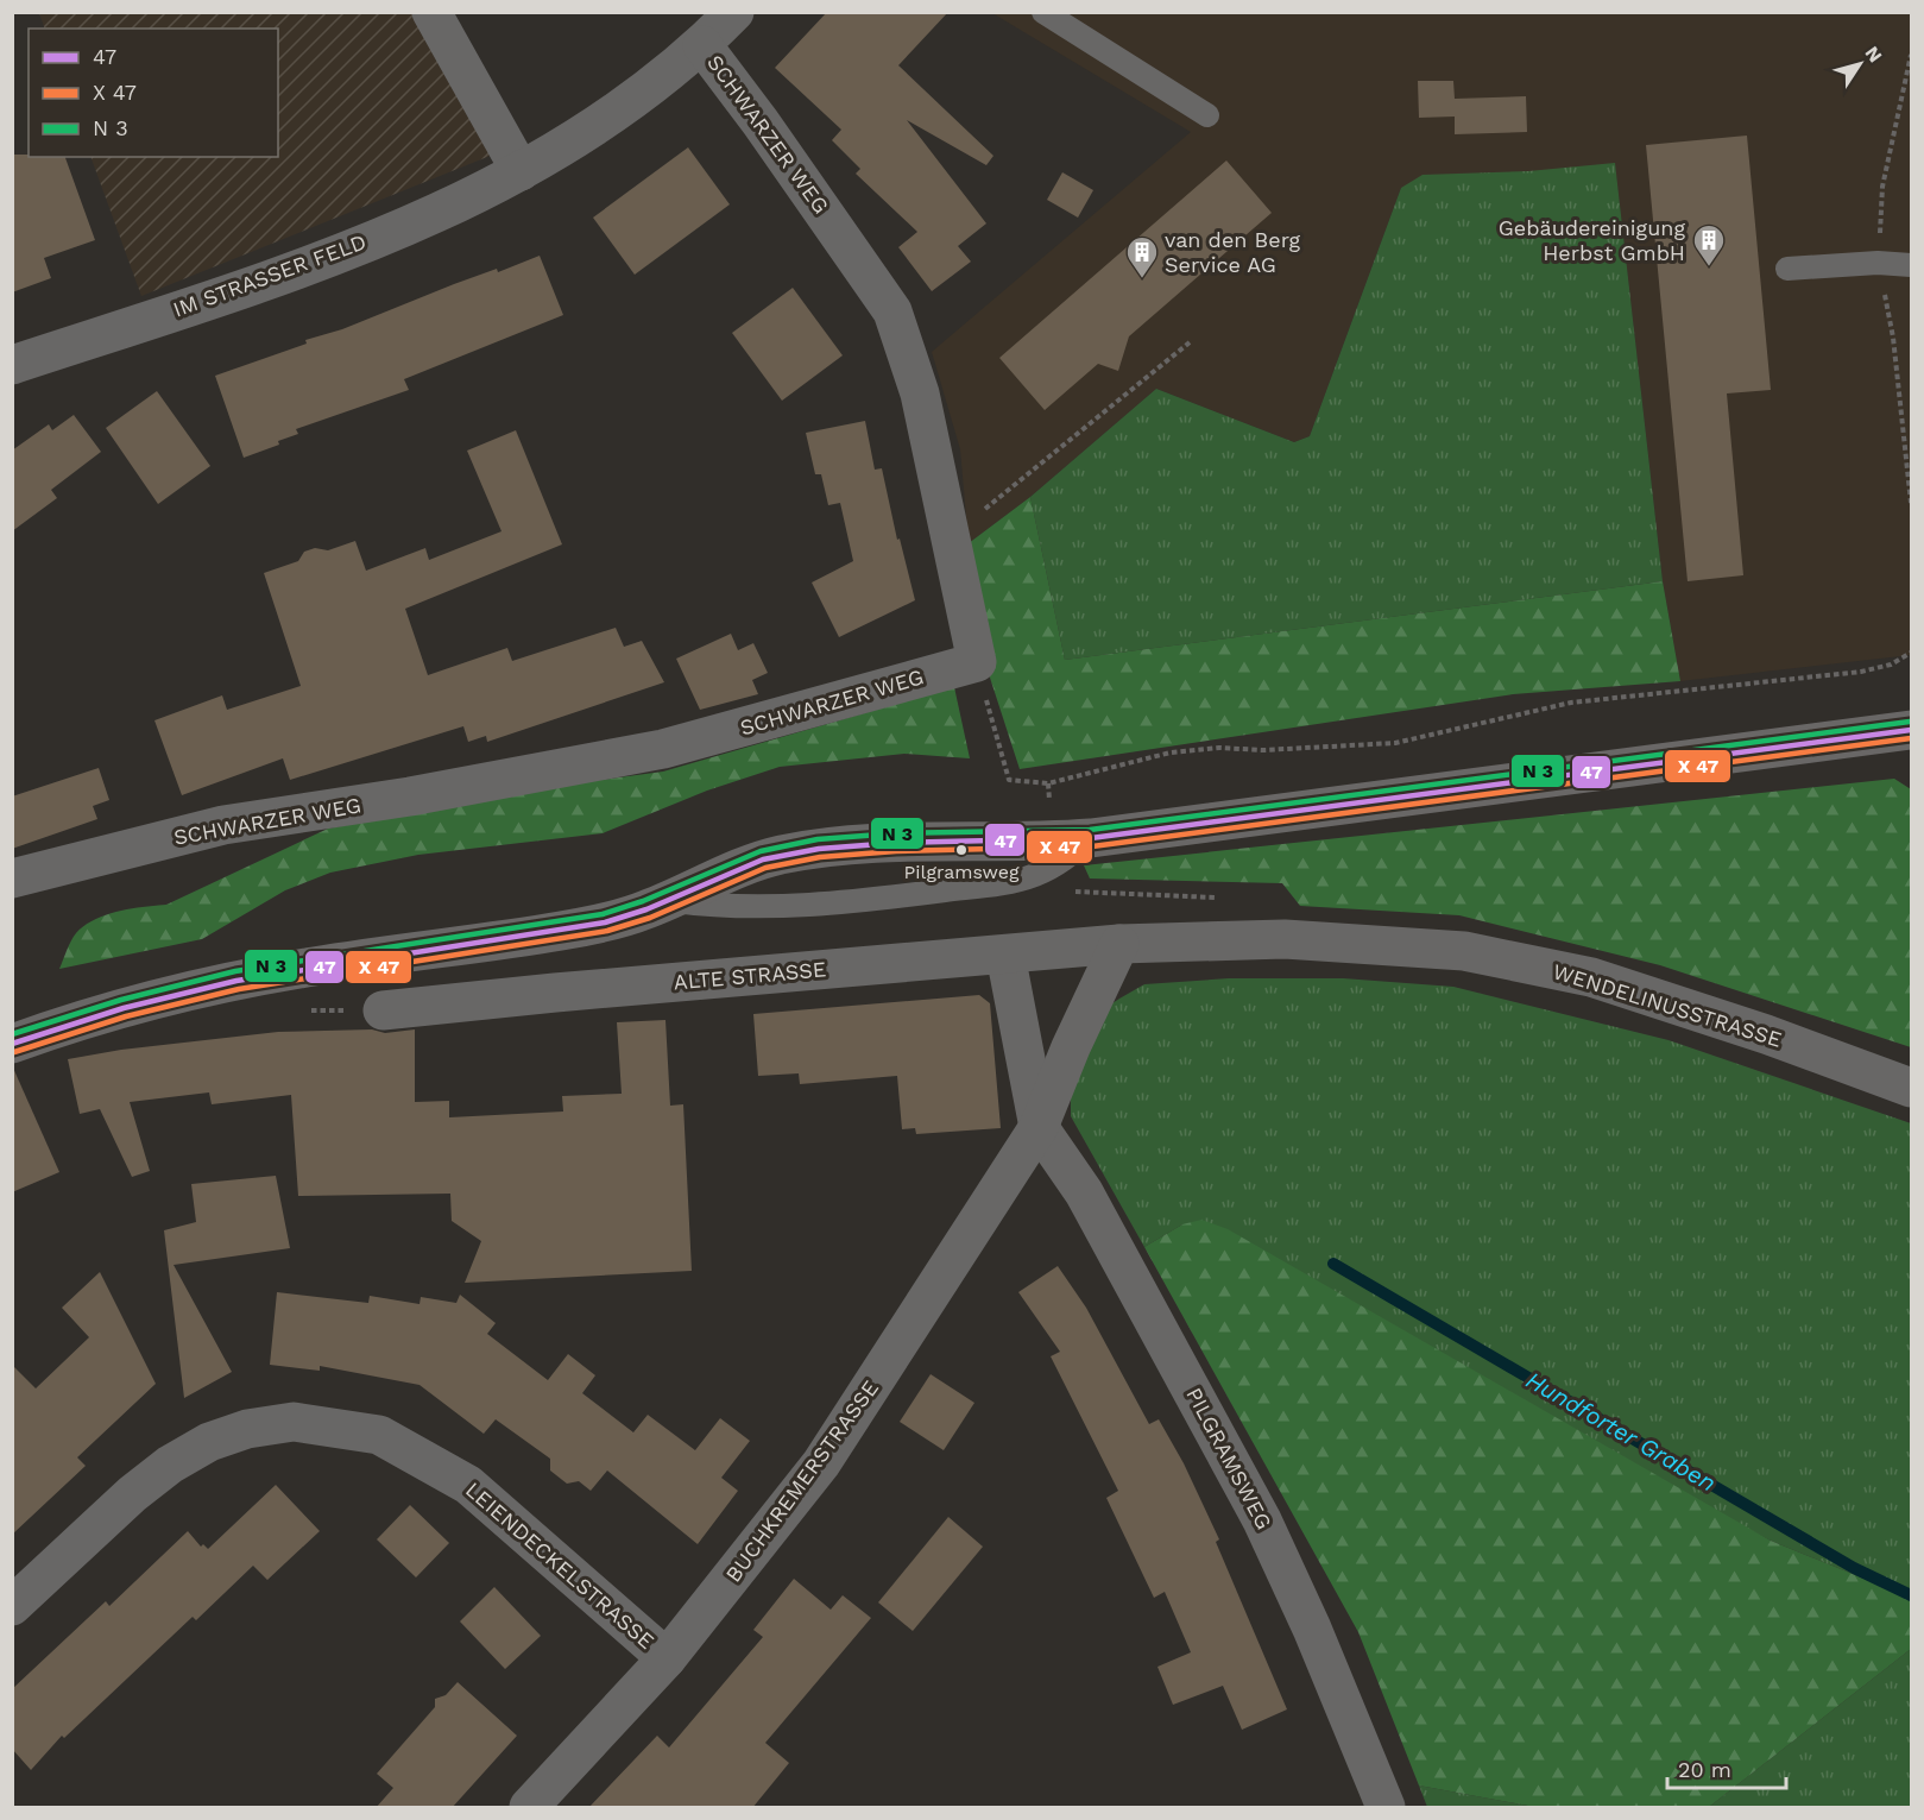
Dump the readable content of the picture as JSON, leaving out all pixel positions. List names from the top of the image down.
{
  "streets": {
    "street": [
      "SCHWARZER WEG",
      "IM STRASSER FELD",
      "ALTE STRASSE",
      "WENDELINUSSTRASSE",
      "PILGRAMSWEG",
      "BUCHKREMERSTRASSE",
      "LEIENDECKELSTRASSE"
    ]
  },
  "crossings": [
    ["SCHWARZER WEG", "IM STRASSER FELD"],
    ["ALTE STRASSE", "WENDELINUSSTRASSE"],
    ["ALTE STRASSE", "PILGRAMSWEG"],
    ["PILGRAMSWEG", "BUCHKREMERSTRASSE"],
    ["BUCHKREMERSTRASSE", "LEIENDECKELSTRASSE"]
  ],
  "water": ["Hundforter Graben"],
  "places": {
    "building": ["Gebäudereinigung Herbst GmbH", "van den Berg Service AG"],
    "other": ["Pilgramsweg"]
  },
  "lines": ["transit line 47"],
  "legend": ["47", "X 47", "N 3"],
  "scale_bar": "20 m",
  "north": "top right"
}
